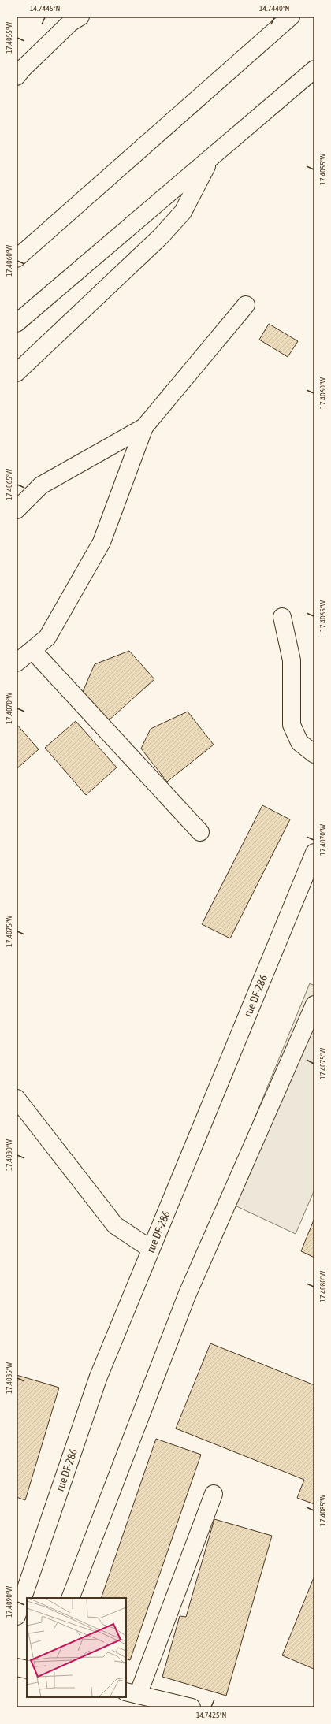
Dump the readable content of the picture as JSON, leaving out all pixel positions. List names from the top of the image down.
{
  "streets": {
    "main road": ["rue DF-286"]
  },
  "coordinates": [
    "14.7445°N",
    "14.7440°N",
    "17.4055°W",
    "17.4060°W",
    "17.4065°W",
    "17.4070°W",
    "17.4075°W",
    "17.4080°W",
    "17.4085°W",
    "17.4090°W",
    "14.7425°N"
  ]
}
